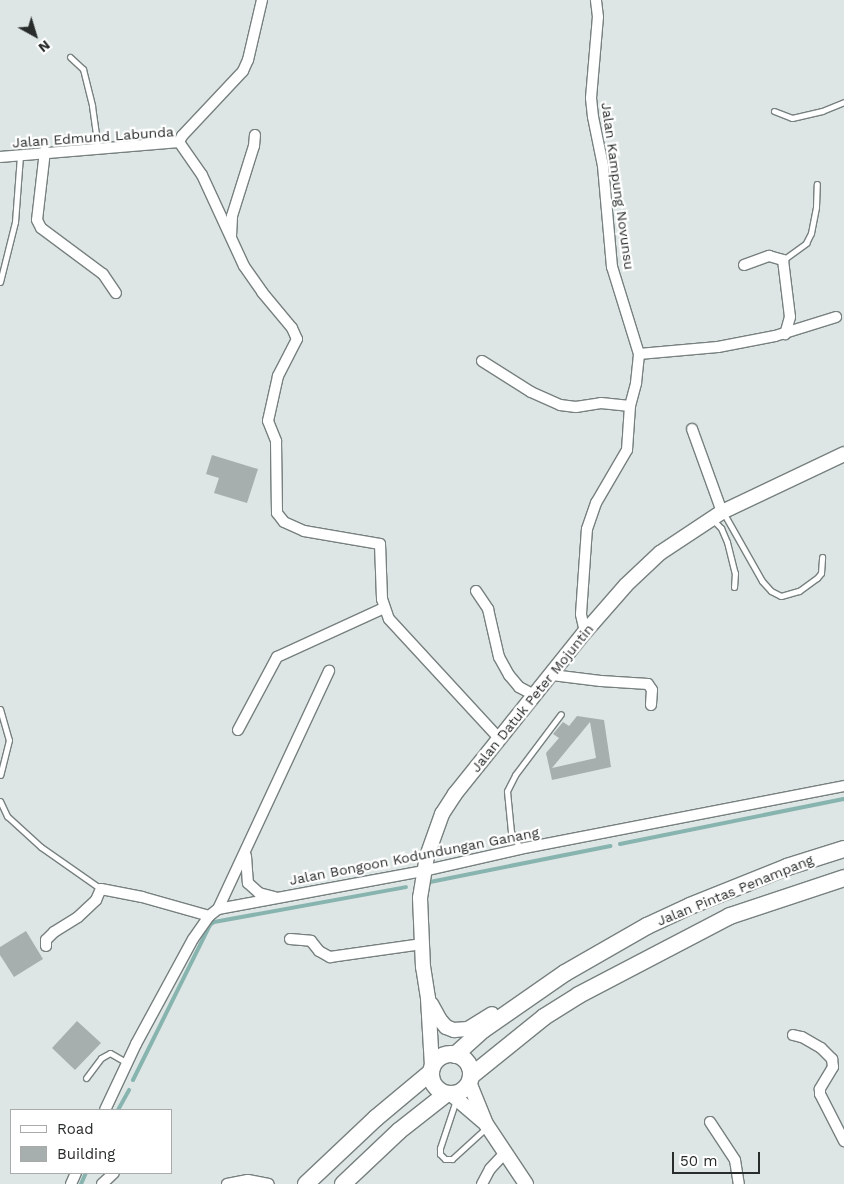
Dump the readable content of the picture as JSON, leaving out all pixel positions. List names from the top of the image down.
{
  "streets": {
    "main road": ["Jalan Datuk Peter Mojuntin", "Jalan Pintas Penampang"],
    "street": ["Jalan Edmund Labunda", "Jalan Kampung Novunsu", "Jalan Bongoon Kodundungan Ganang"]
  },
  "crossings": [
    ["Jalan Kampung Novunsu", "Jalan Datuk Peter Mojuntin"],
    ["Jalan Datuk Peter Mojuntin", "Jalan Bongoon Kodundungan Ganang"],
    ["Jalan Datuk Peter Mojuntin", "Jalan Pintas Penampang"]
  ],
  "legend": ["Road", "Building"],
  "scale_bar": "50 m",
  "north": "bottom right"
}
